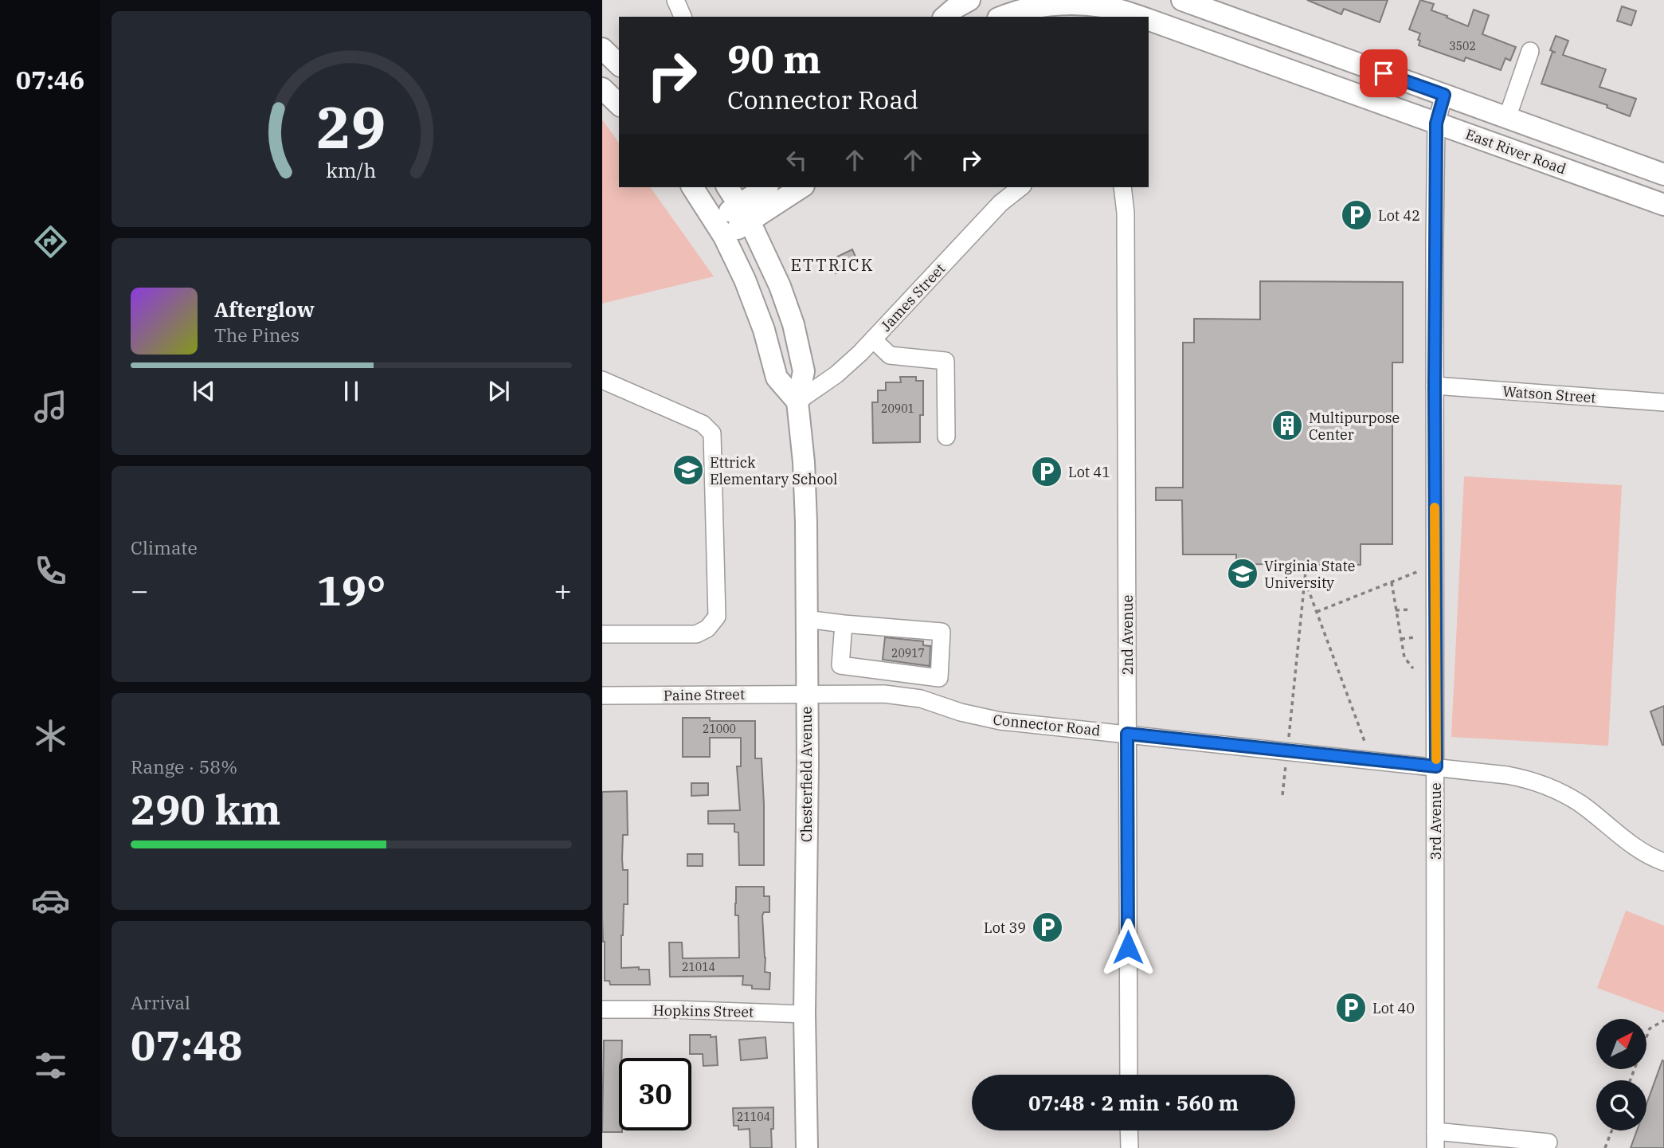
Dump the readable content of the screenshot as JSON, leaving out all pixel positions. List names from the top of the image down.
{
  "streets": {
    "main road": ["East River Road", "Chesterfield Avenue"],
    "street": [
      "James Street",
      "Watson Street",
      "2nd Avenue",
      "Paine Street",
      "Connector Road",
      "3rd Avenue",
      "Hopkins Street"
    ]
  },
  "crossings": [
    ["East River Road", "3rd Avenue"],
    ["James Street", "Chesterfield Avenue"],
    ["Watson Street", "3rd Avenue"],
    ["2nd Avenue", "Connector Road"],
    ["Paine Street", "Connector Road"],
    ["Paine Street", "Chesterfield Avenue"],
    ["Connector Road", "Chesterfield Avenue"],
    ["Connector Road", "3rd Avenue"],
    ["Chesterfield Avenue", "Hopkins Street"]
  ],
  "districts": ["ETTRICK"],
  "places": {
    "parking": [
      "Lot 42",
      "Lot 41",
      "Lot 39",
      "Lot 40"
    ],
    "building": ["Multipurpose Center"],
    "school or university": ["Ettrick Elementary School", "Virginia State University"]
  },
  "house_numbers": [
    "3502",
    "20901",
    "20917",
    "21000",
    "21014",
    "21104"
  ],
  "north": "top right",
  "page": {
    "tabs": "07:46",
    "turn": ["90 m", "Connector Road"],
    "song": ["Afterglow", "The Pines"],
    "tile": [
      "Climate",
      ["Range · 58%", "290 km"],
      ["Arrival", "07:48"]
    ],
    "heat": ["−", "19°", "+"],
    "limit": "30",
    "trip": "07:48 · 2 min · 560 m",
    "gauge": ["29", "km/h"]
  }
}
